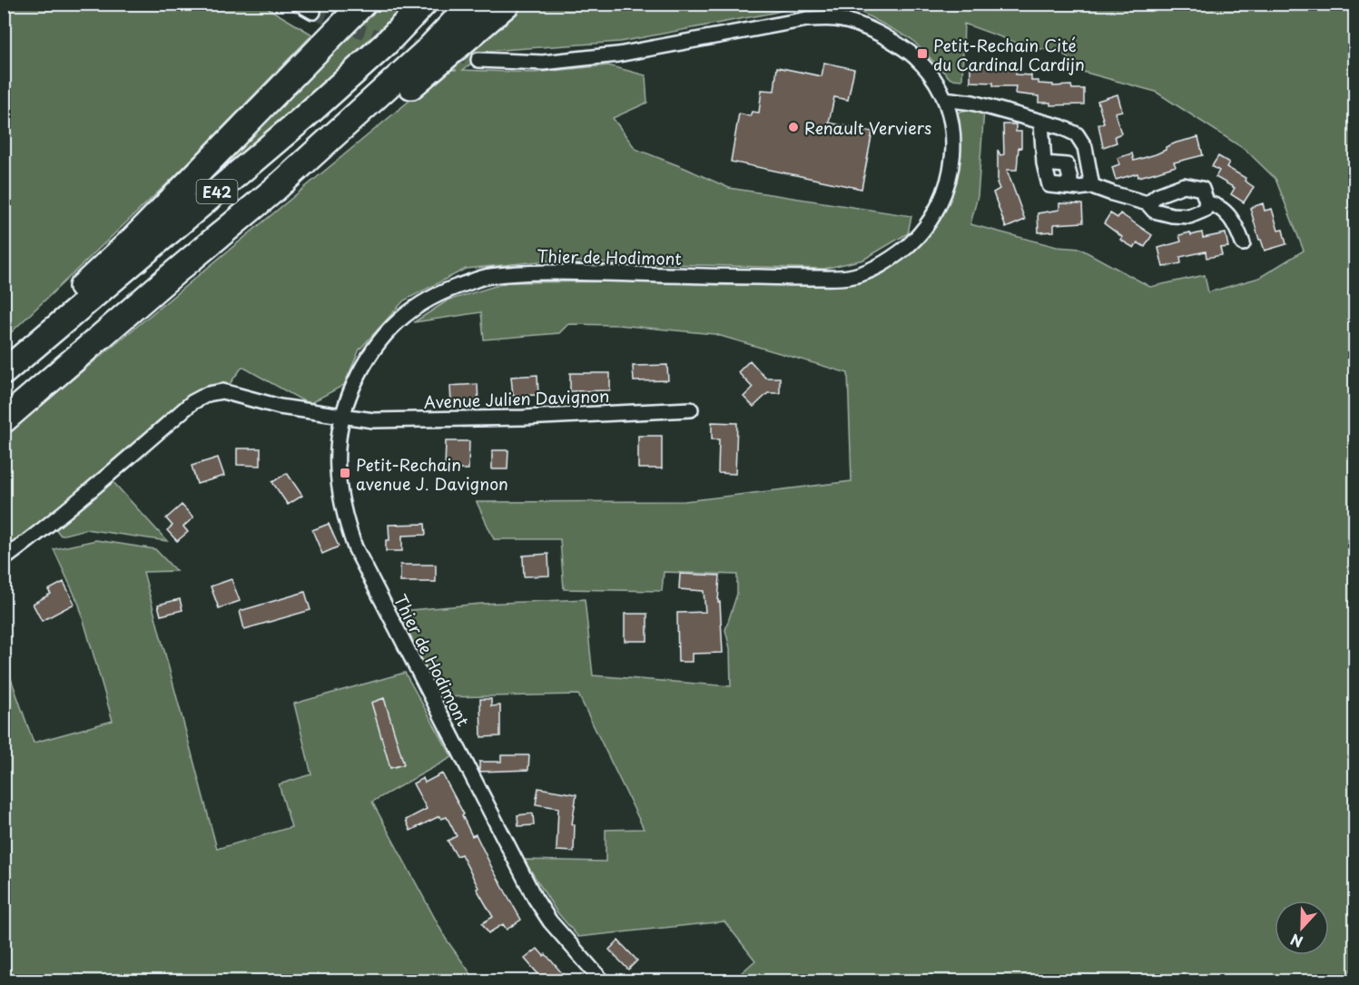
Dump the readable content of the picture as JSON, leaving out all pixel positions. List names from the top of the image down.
{
  "streets": {
    "highway": ["E42"],
    "street": ["Thier de Hodimont", "Avenue Julien Davignon"]
  },
  "crossings": [
    ["Thier de Hodimont", "Avenue Julien Davignon"]
  ],
  "places": {
    "transit": ["Petit-Rechain Cité du Cardinal Cardijn", "Petit-Rechain avenue J. Davignon"],
    "other": ["Renault Verviers"]
  },
  "north": "bottom"
}
